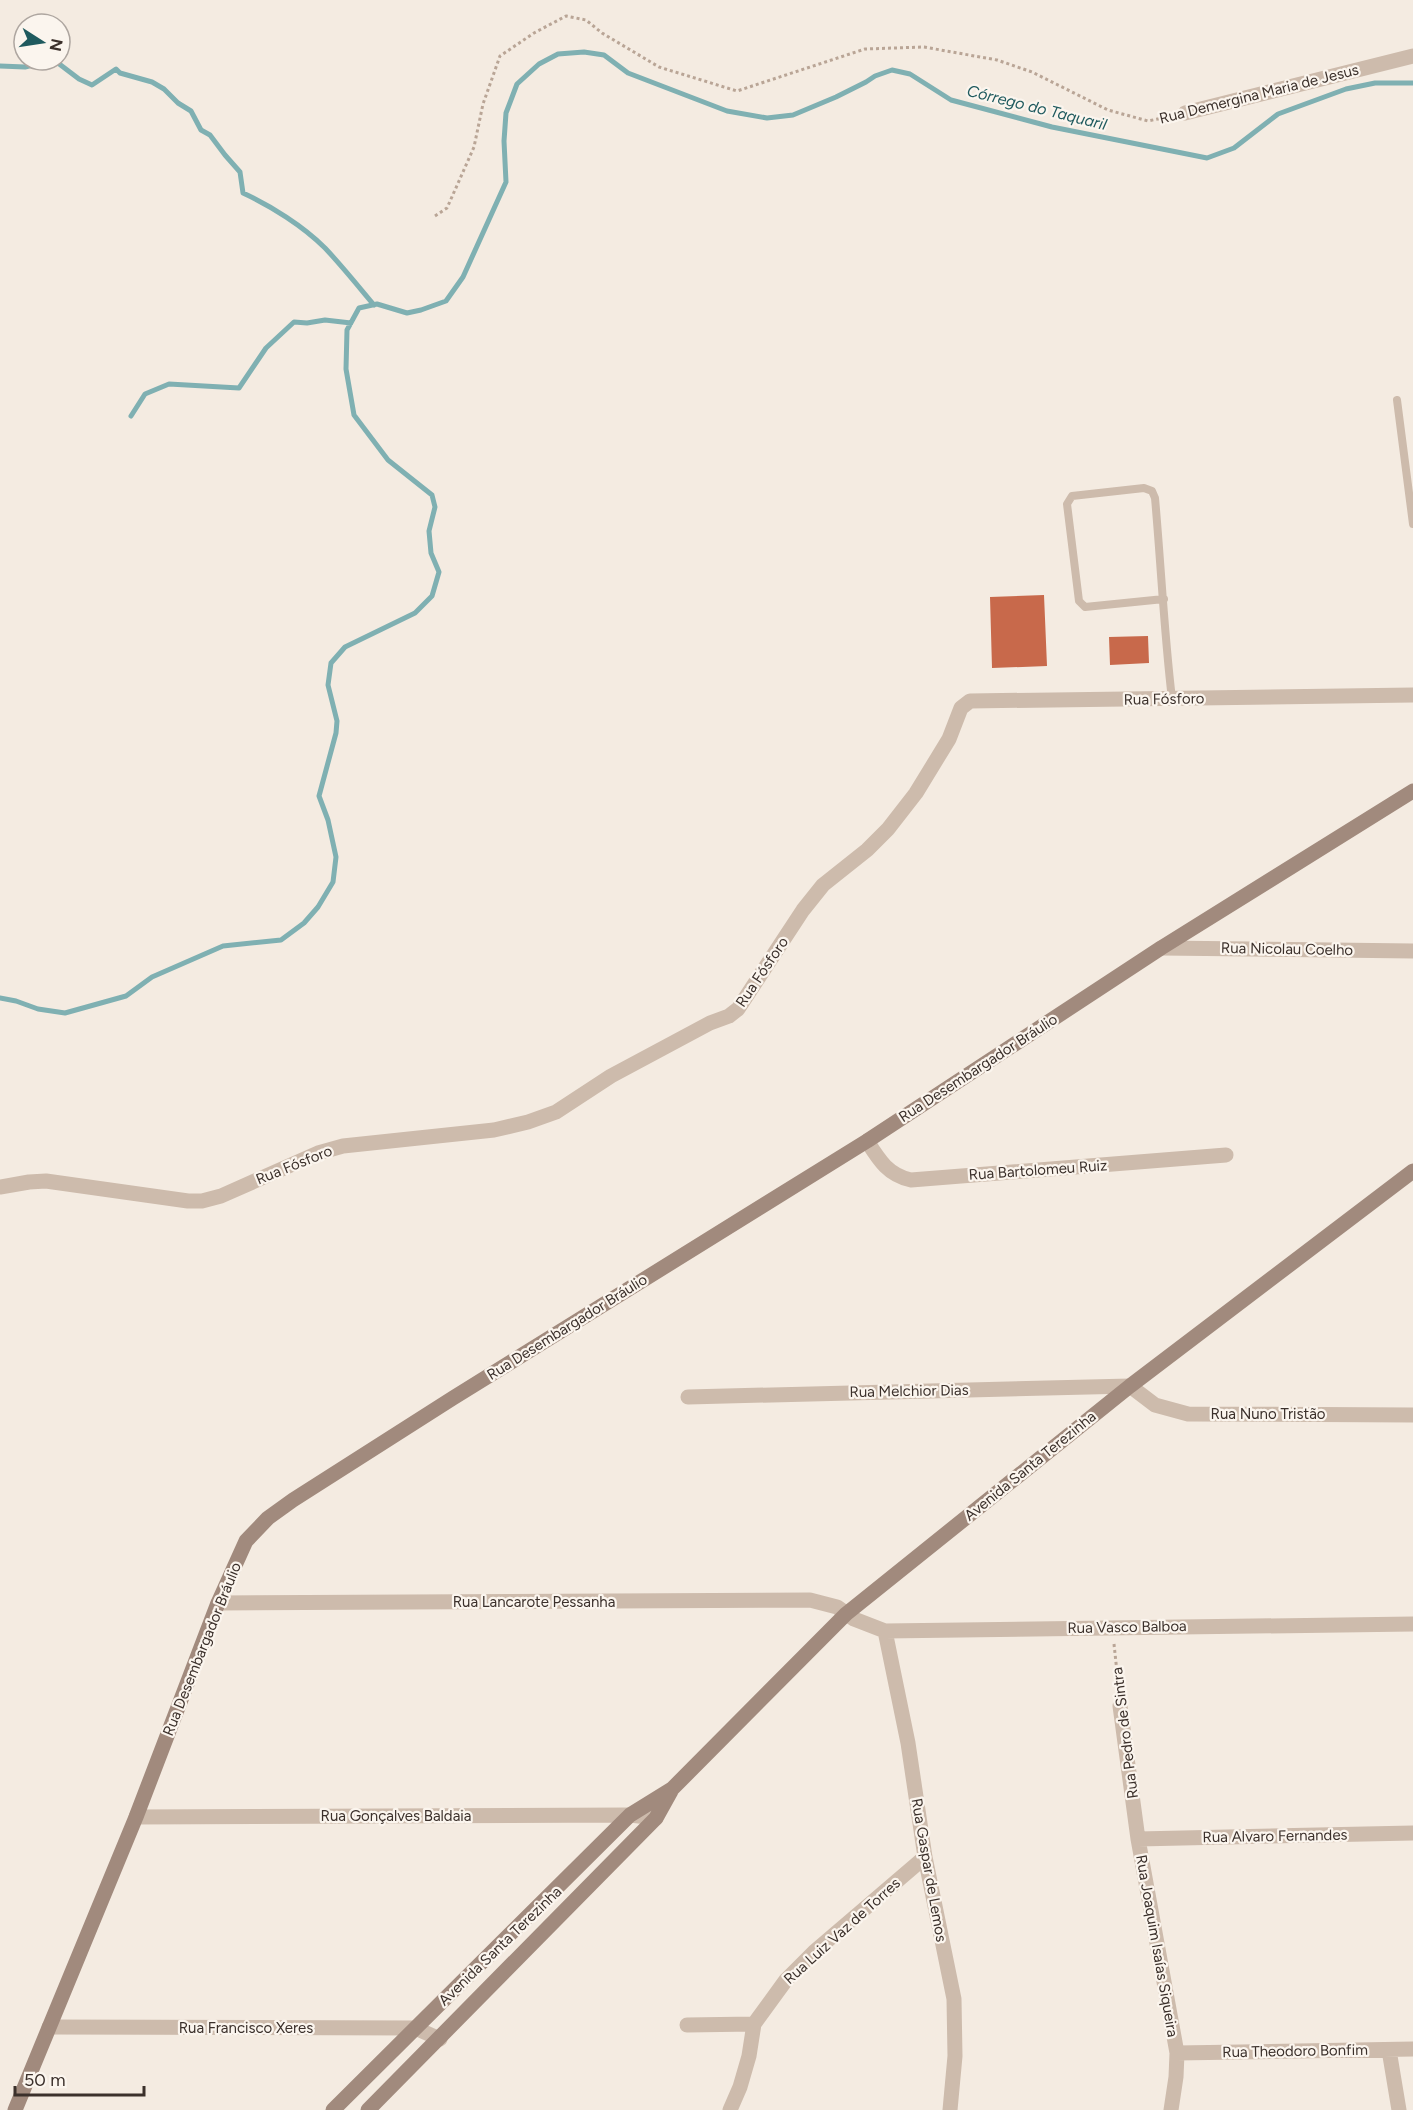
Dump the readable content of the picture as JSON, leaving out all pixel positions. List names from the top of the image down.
{
  "streets": {
    "street": [
      "Rua Demergina Maria de Jesus",
      "Rua Fósforo",
      "Rua Nicolau Coelho",
      "Rua Desembargador Bráulio",
      "Rua Bartolomeu Ruiz",
      "Rua Melchior Dias",
      "Rua Nuno Tristão",
      "Avenida Santa Terezinha",
      "Rua Lancarote Pessanha",
      "Rua Vasco Balboa",
      "Rua Pedro de Sintra",
      "Rua Gonçalves Baldaia",
      "Rua Alvaro Fernandes",
      "Rua Gaspar de Lemos",
      "Rua Luiz Vaz de Torres",
      "Rua Joaquim Isaías Siqueira",
      "Rua Francisco Xeres",
      "Rua Theodoro Bonfim"
    ]
  },
  "crossings": [
    ["Rua Nicolau Coelho", "Rua Desembargador Bráulio"],
    ["Rua Desembargador Bráulio", "Rua Bartolomeu Ruiz"],
    ["Rua Desembargador Bráulio", "Rua Lancarote Pessanha"],
    ["Rua Desembargador Bráulio", "Rua Gonçalves Baldaia"],
    ["Rua Desembargador Bráulio", "Rua Francisco Xeres"],
    ["Rua Melchior Dias", "Rua Nuno Tristão"],
    ["Rua Melchior Dias", "Avenida Santa Terezinha"],
    ["Rua Nuno Tristão", "Avenida Santa Terezinha"],
    ["Avenida Santa Terezinha", "Rua Lancarote Pessanha"],
    ["Avenida Santa Terezinha", "Rua Vasco Balboa"],
    ["Avenida Santa Terezinha", "Rua Gonçalves Baldaia"],
    ["Avenida Santa Terezinha", "Rua Francisco Xeres"],
    ["Rua Lancarote Pessanha", "Rua Vasco Balboa"],
    ["Rua Vasco Balboa", "Rua Pedro de Sintra"],
    ["Rua Vasco Balboa", "Rua Gaspar de Lemos"],
    ["Rua Pedro de Sintra", "Rua Alvaro Fernandes"],
    ["Rua Pedro de Sintra", "Rua Joaquim Isaías Siqueira"],
    ["Rua Alvaro Fernandes", "Rua Joaquim Isaías Siqueira"],
    ["Rua Gaspar de Lemos", "Rua Luiz Vaz de Torres"],
    ["Rua Joaquim Isaías Siqueira", "Rua Theodoro Bonfim"]
  ],
  "water": ["Córrego do Taquaril"],
  "scale_bar": "50 m",
  "north": "right"
}
